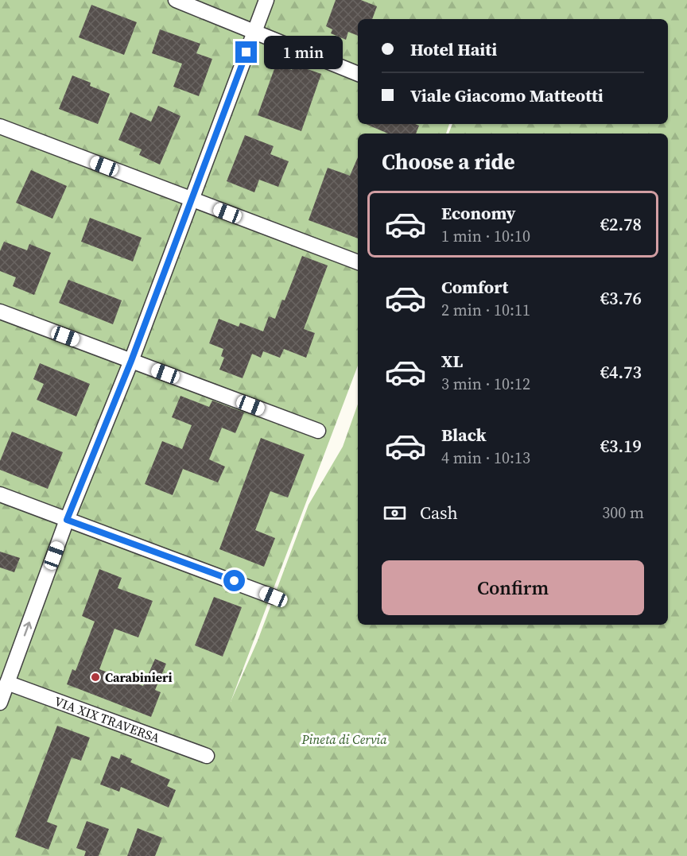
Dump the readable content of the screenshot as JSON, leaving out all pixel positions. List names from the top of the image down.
{
  "streets": {
    "street": ["VIA XIX TRAVERSA"]
  },
  "parks": ["Pineta di Cervia"],
  "places": ["Carabinieri"],
  "page": {
    "banner": ["Hotel Haiti", "Viale Giacomo Matteotti"],
    "bubble": "1 min",
    "heading": "Choose a ride",
    "list": [
      {
        "name": "Economy",
        "note": "1 min · 10:10",
        "value": "€2.78"
      },
      {
        "name": "Comfort",
        "note": "2 min · 10:11",
        "value": "€3.76"
      },
      {
        "name": "XL",
        "note": "3 min · 10:12",
        "value": "€4.73"
      },
      {
        "name": "Black",
        "note": "4 min · 10:13",
        "value": "€3.19"
      }
    ],
    "pay": ["Cash", "300 m"],
    "buttons": "Confirm"
  }
}
